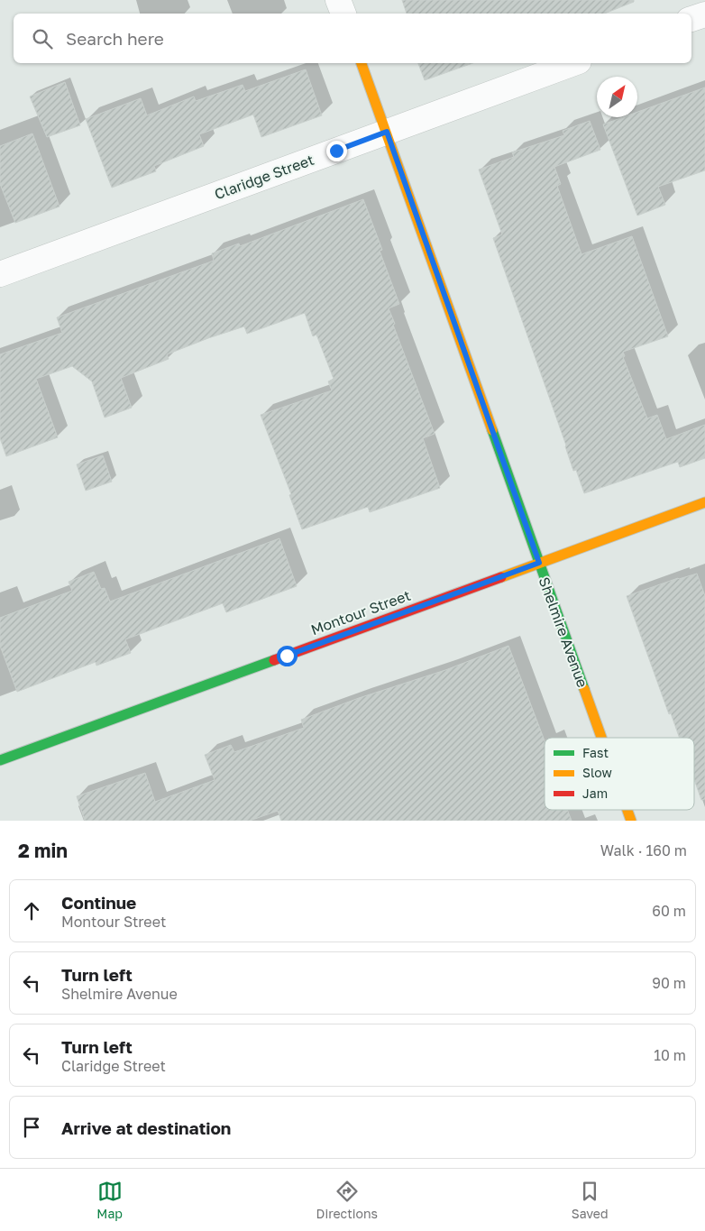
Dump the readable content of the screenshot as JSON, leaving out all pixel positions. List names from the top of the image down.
{
  "streets": {
    "street": ["Claridge Street", "Montour Street", "Shelmire Avenue"]
  },
  "crossings": [
    ["Claridge Street", "Shelmire Avenue"],
    ["Montour Street", "Shelmire Avenue"]
  ],
  "legend": ["Fast", "Slow", "Jam"],
  "north": "top right",
  "page": {
    "search": "Search here",
    "heading": ["2 min", "Walk · 160 m"],
    "list": [
      ["Continue", "Montour Street", "60 m"],
      ["Turn left", "Shelmire Avenue", "90 m"],
      ["Turn left", "Claridge Street", "10 m"],
      "Arrive at destination"
    ],
    "nav": ["Map", "Directions", "Saved"]
  }
}
